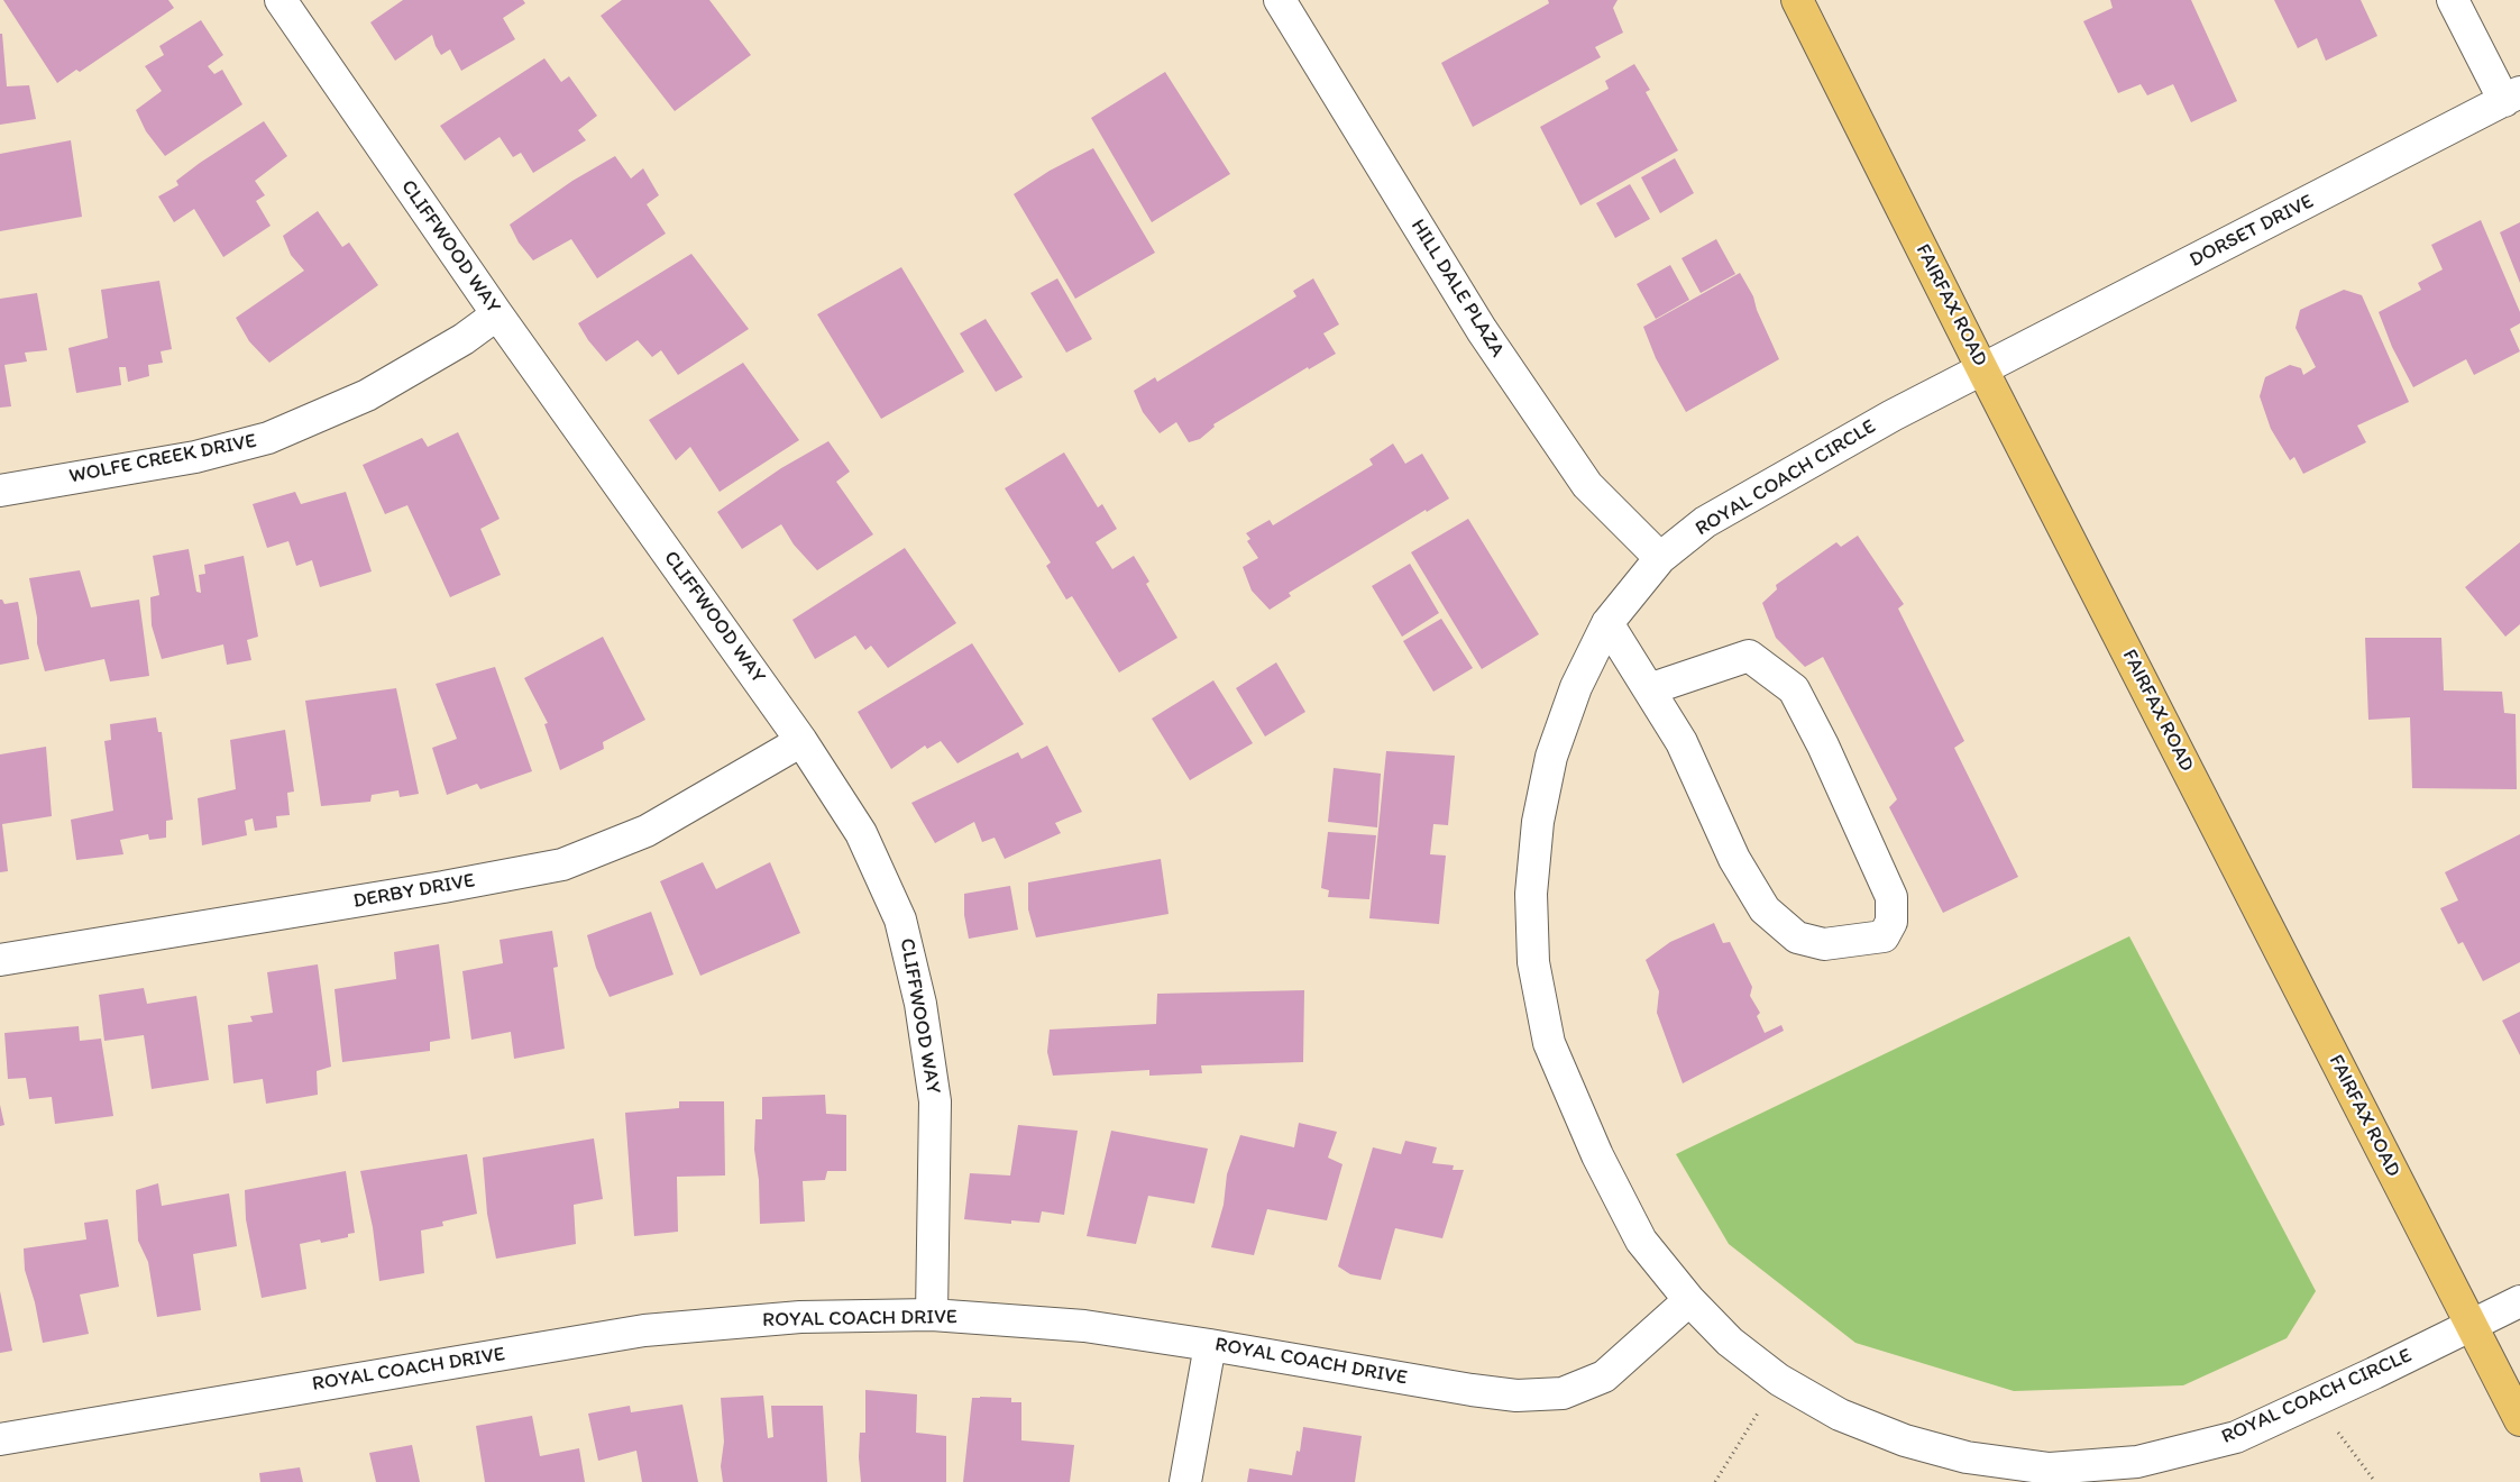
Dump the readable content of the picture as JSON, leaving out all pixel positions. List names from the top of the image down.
{
  "streets": {
    "main road": ["FAIRFAX ROAD"],
    "street": [
      "DORSET DRIVE",
      "CLIFFWOOD WAY",
      "HILL DALE PLAZA",
      "WOLFE CREEK DRIVE",
      "ROYAL COACH CIRCLE",
      "DERBY DRIVE",
      "ROYAL COACH DRIVE"
    ]
  },
  "crossings": [
    ["DORSET DRIVE", "FAIRFAX ROAD"],
    ["DORSET DRIVE", "ROYAL COACH CIRCLE"],
    ["CLIFFWOOD WAY", "WOLFE CREEK DRIVE"],
    ["CLIFFWOOD WAY", "DERBY DRIVE"],
    ["CLIFFWOOD WAY", "ROYAL COACH DRIVE"],
    ["HILL DALE PLAZA", "ROYAL COACH CIRCLE"],
    ["FAIRFAX ROAD", "ROYAL COACH CIRCLE"],
    ["ROYAL COACH CIRCLE", "ROYAL COACH DRIVE"]
  ]
}
